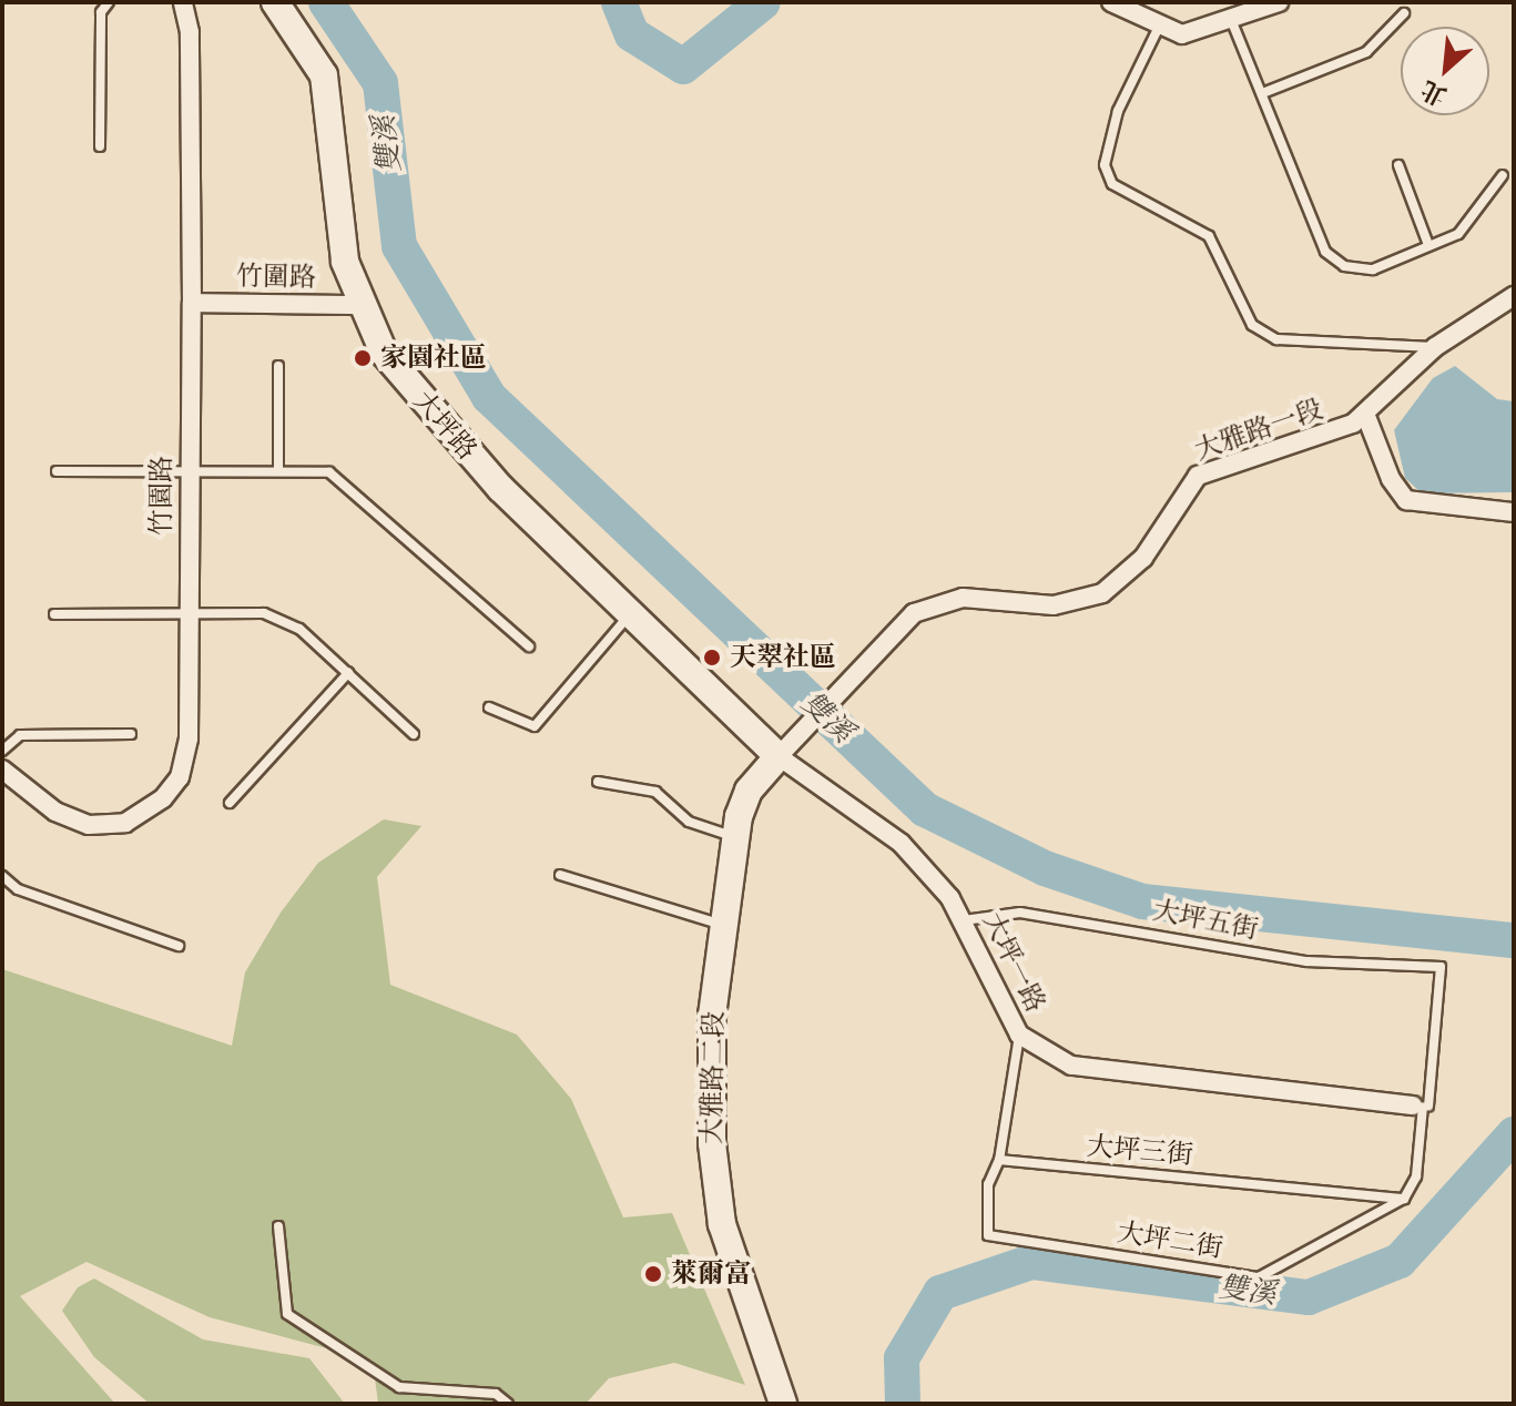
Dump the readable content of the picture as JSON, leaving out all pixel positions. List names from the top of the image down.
{
  "streets": {
    "street": [
      "竹圍路",
      "大坪路",
      "大雅路一段",
      "竹園路",
      "大坪一路",
      "大雅路二段"
    ],
    "lane": ["大坪五街", "大坪三街", "大坪二街"]
  },
  "crossings": [
    ["竹圍路", "大坪路"],
    ["竹圍路", "竹園路"],
    ["大坪路", "大雅路一段"],
    ["大坪路", "大坪一路"],
    ["大坪路", "大雅路二段"],
    ["大雅路一段", "大坪一路"],
    ["大雅路一段", "大雅路二段"],
    ["大坪五街", "大坪一路"],
    ["大坪一路", "大雅路二段"],
    ["大坪三街", "大坪二街"]
  ],
  "water": ["雙溪"],
  "places": ["家園社區", "天翠社區", "萊爾富"],
  "north": "bottom left"
}
